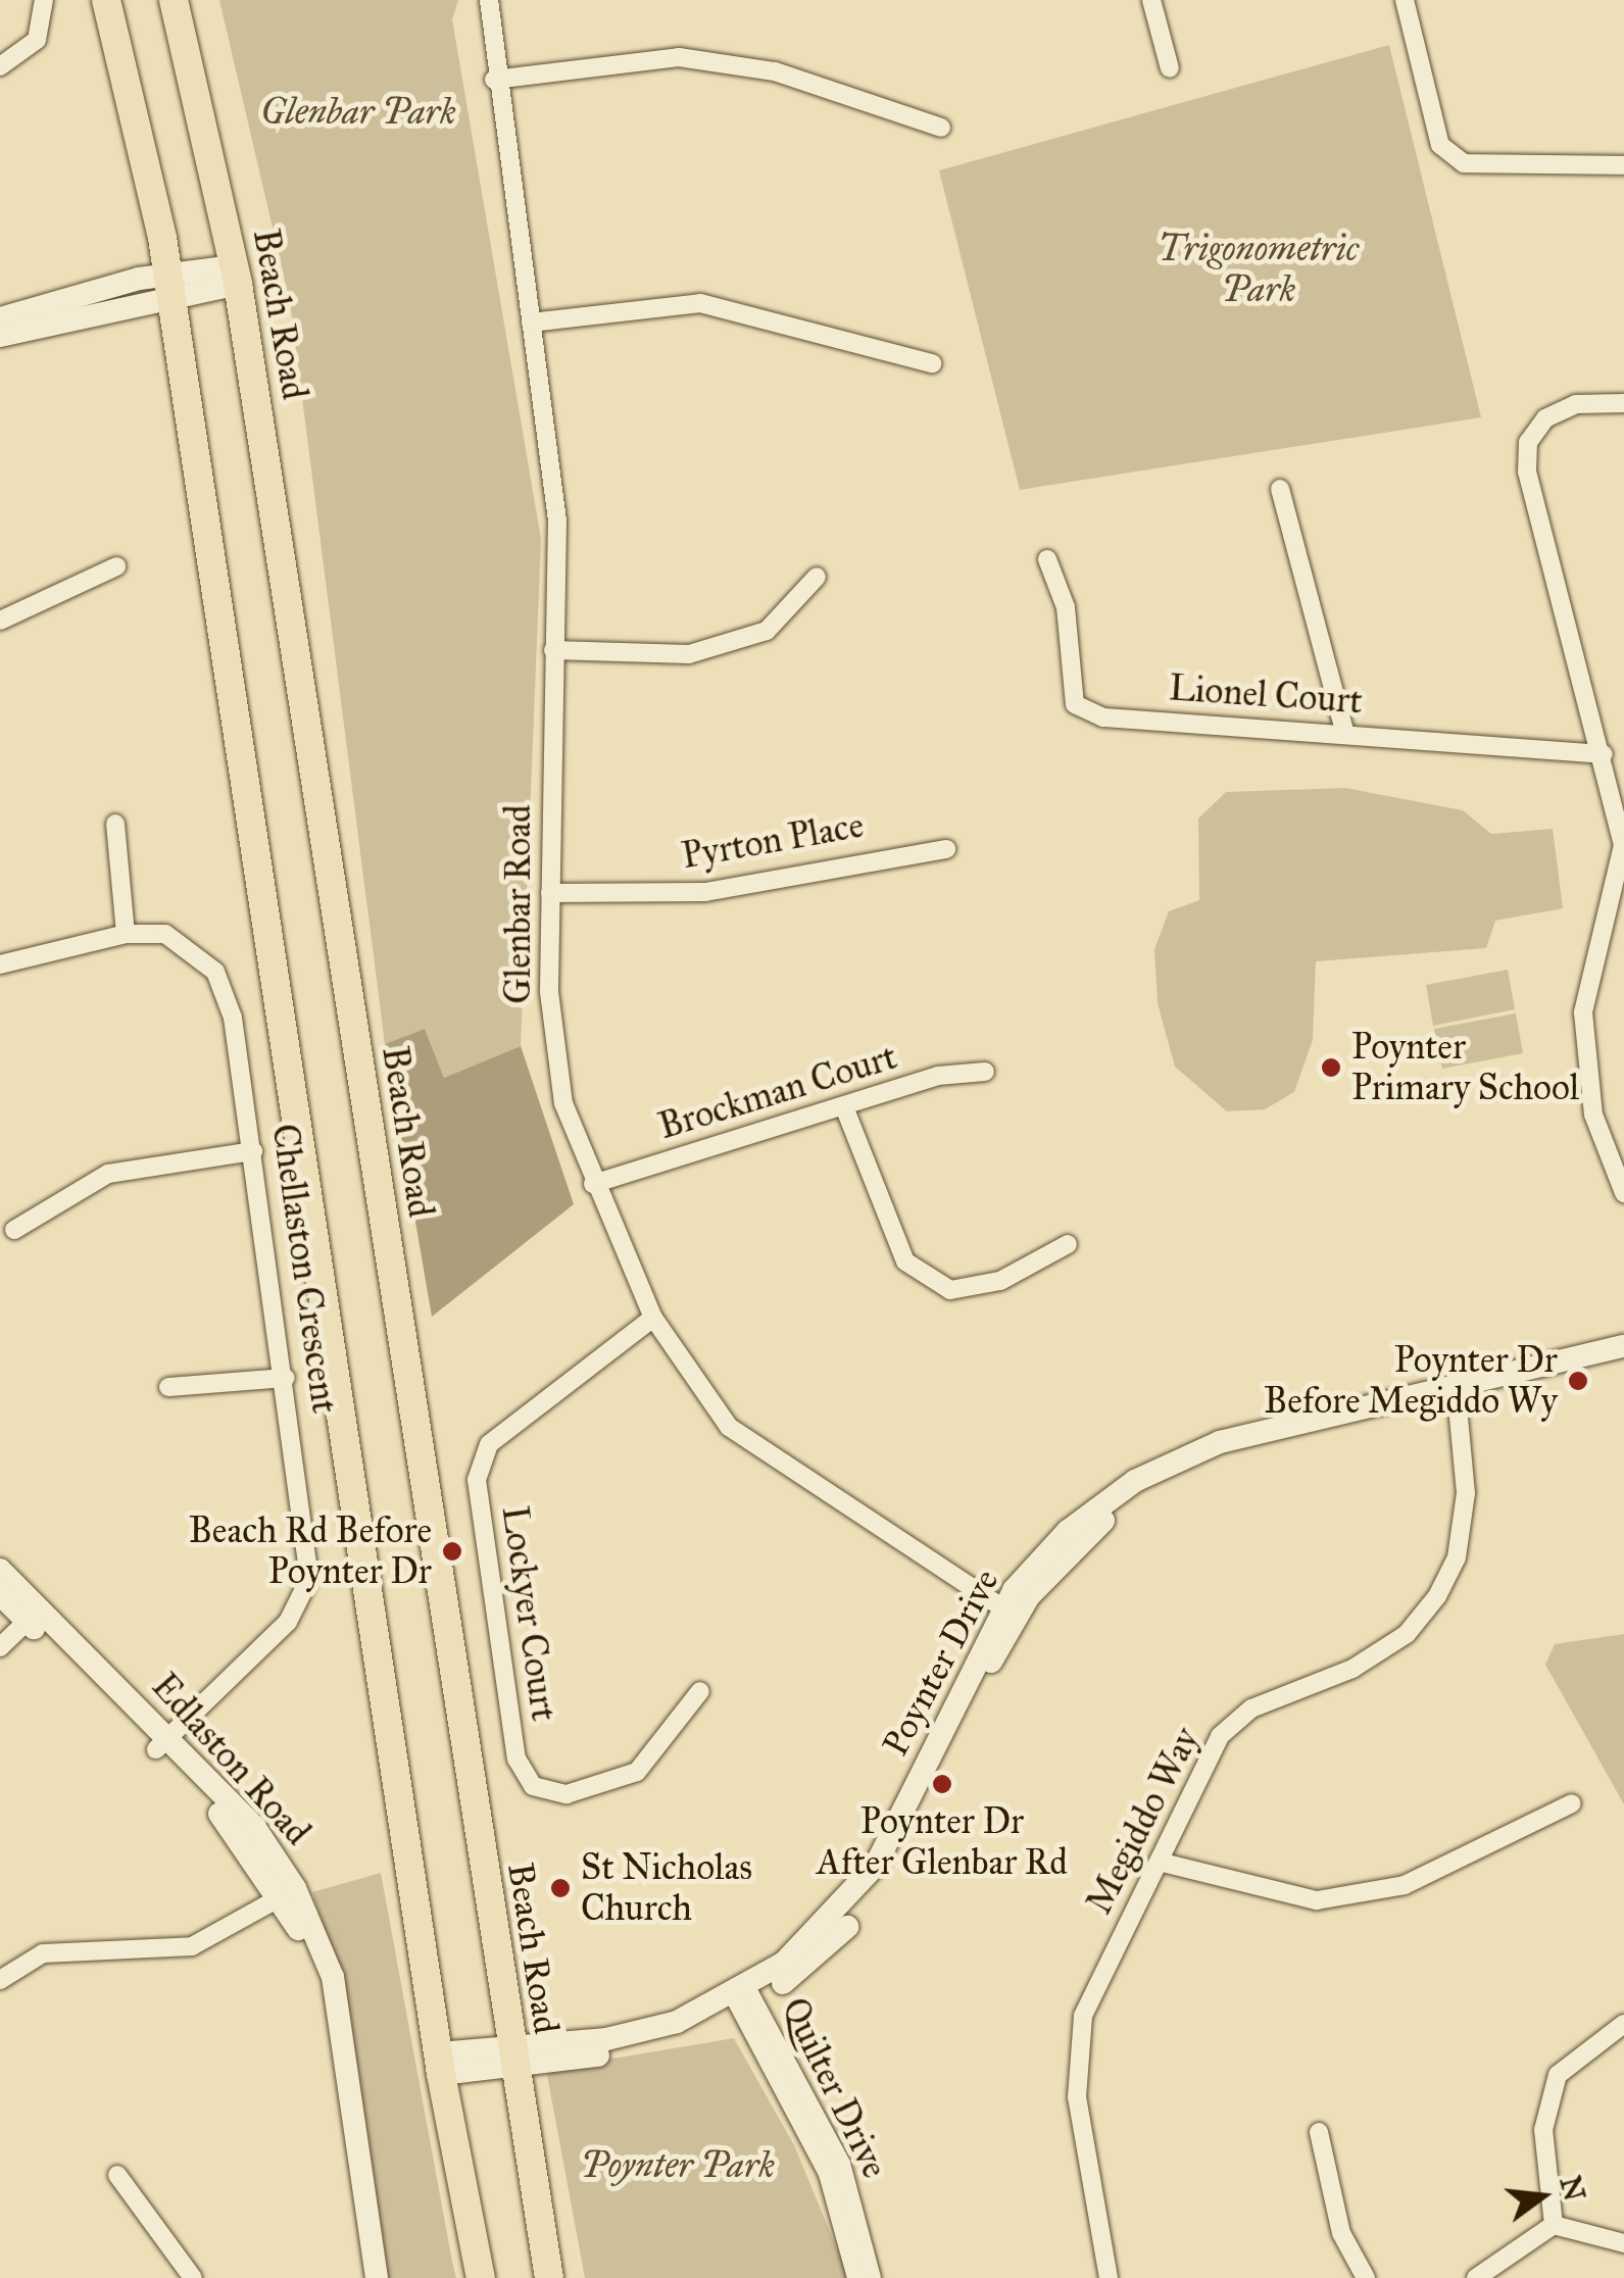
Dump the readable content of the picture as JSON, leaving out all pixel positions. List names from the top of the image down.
{
  "streets": {
    "main road": ["Beach Road"],
    "street": [
      "Lionel Court",
      "Pyrton Place",
      "Glenbar Road",
      "Brockman Court",
      "Chellaston Crescent",
      "Lockyer Court",
      "Poynter Drive",
      "Edlaston Road",
      "Megiddo Way",
      "Quilter Drive"
    ]
  },
  "crossings": [
    ["Beach Road", "Poynter Drive"],
    ["Pyrton Place", "Glenbar Road"],
    ["Glenbar Road", "Brockman Court"],
    ["Glenbar Road", "Lockyer Court"],
    ["Glenbar Road", "Poynter Drive"],
    ["Chellaston Crescent", "Edlaston Road"],
    ["Poynter Drive", "Megiddo Way"],
    ["Poynter Drive", "Quilter Drive"]
  ],
  "parks": ["Glenbar Park", "Trigonometric Park", "Poynter Park"],
  "places": [
    "Poynter Primary School",
    "Poynter Dr Before Megiddo Wy",
    "Beach Rd Before Poynter Dr",
    "Poynter Dr After Glenbar Rd",
    "St Nicholas Church"
  ],
  "north": "right"
}
